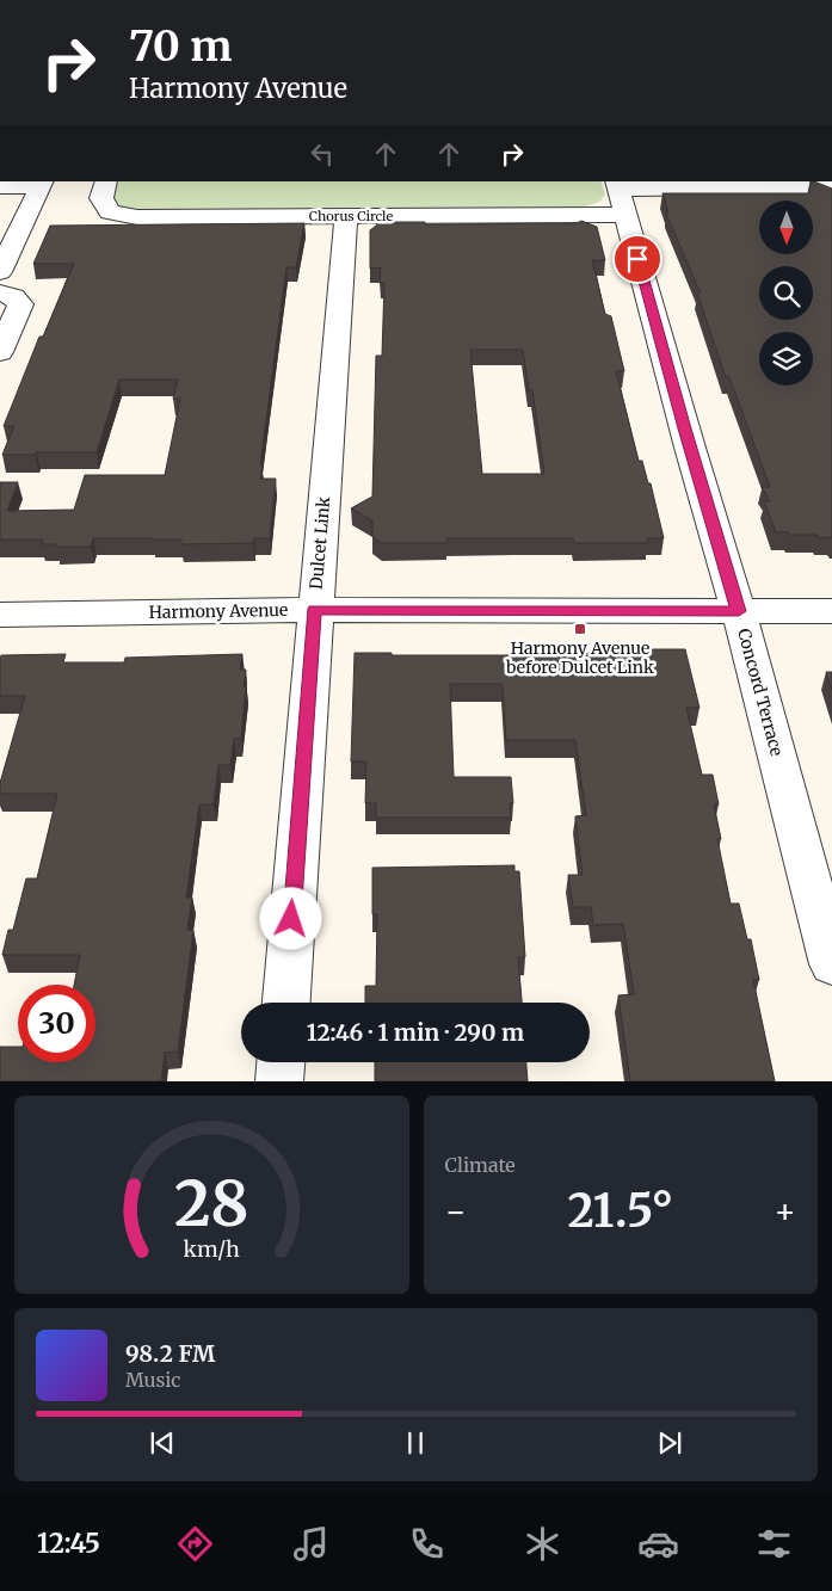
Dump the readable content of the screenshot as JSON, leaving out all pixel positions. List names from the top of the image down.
{
  "streets": {
    "street": [
      "Chorus Circle",
      "Dulcet Link",
      "Harmony Avenue",
      "Concord Terrace"
    ]
  },
  "crossings": [
    ["Chorus Circle", "Dulcet Link"],
    ["Chorus Circle", "Concord Terrace"],
    ["Dulcet Link", "Harmony Avenue"],
    ["Harmony Avenue", "Concord Terrace"]
  ],
  "places": {
    "transit": ["Harmony Avenue before Dulcet Link"]
  },
  "north": "bottom",
  "page": {
    "turn": ["70 m", "Harmony Avenue"],
    "limit": "30",
    "trip": "12:46 · 1 min · 290 m",
    "tile": "Climate",
    "heat": ["−", "21.5°", "+"],
    "song": ["98.2 FM", "Music"],
    "tabs": "12:45",
    "gauge": ["28", "km/h"]
  }
}
